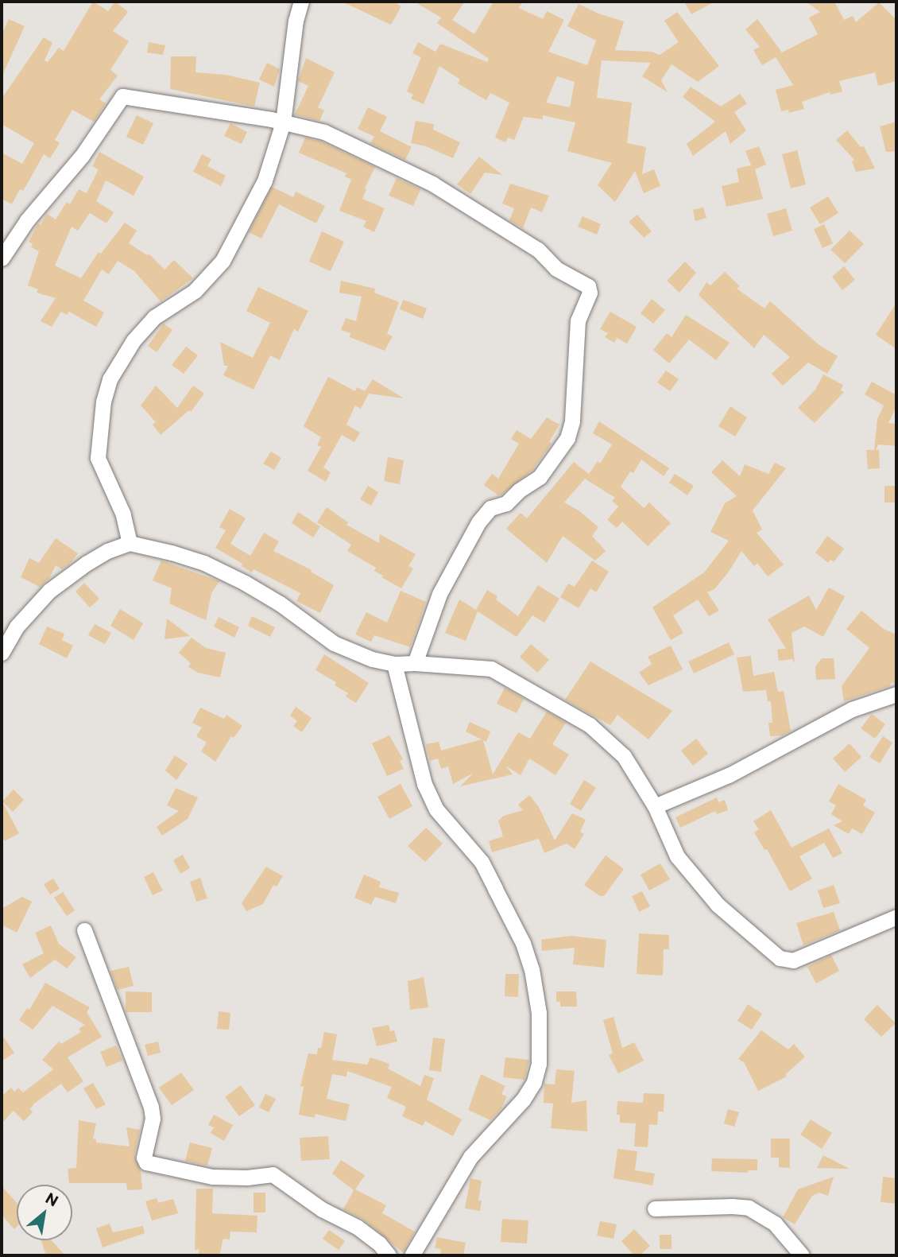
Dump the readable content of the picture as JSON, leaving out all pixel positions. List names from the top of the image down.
{
  "north": "top right"
}
